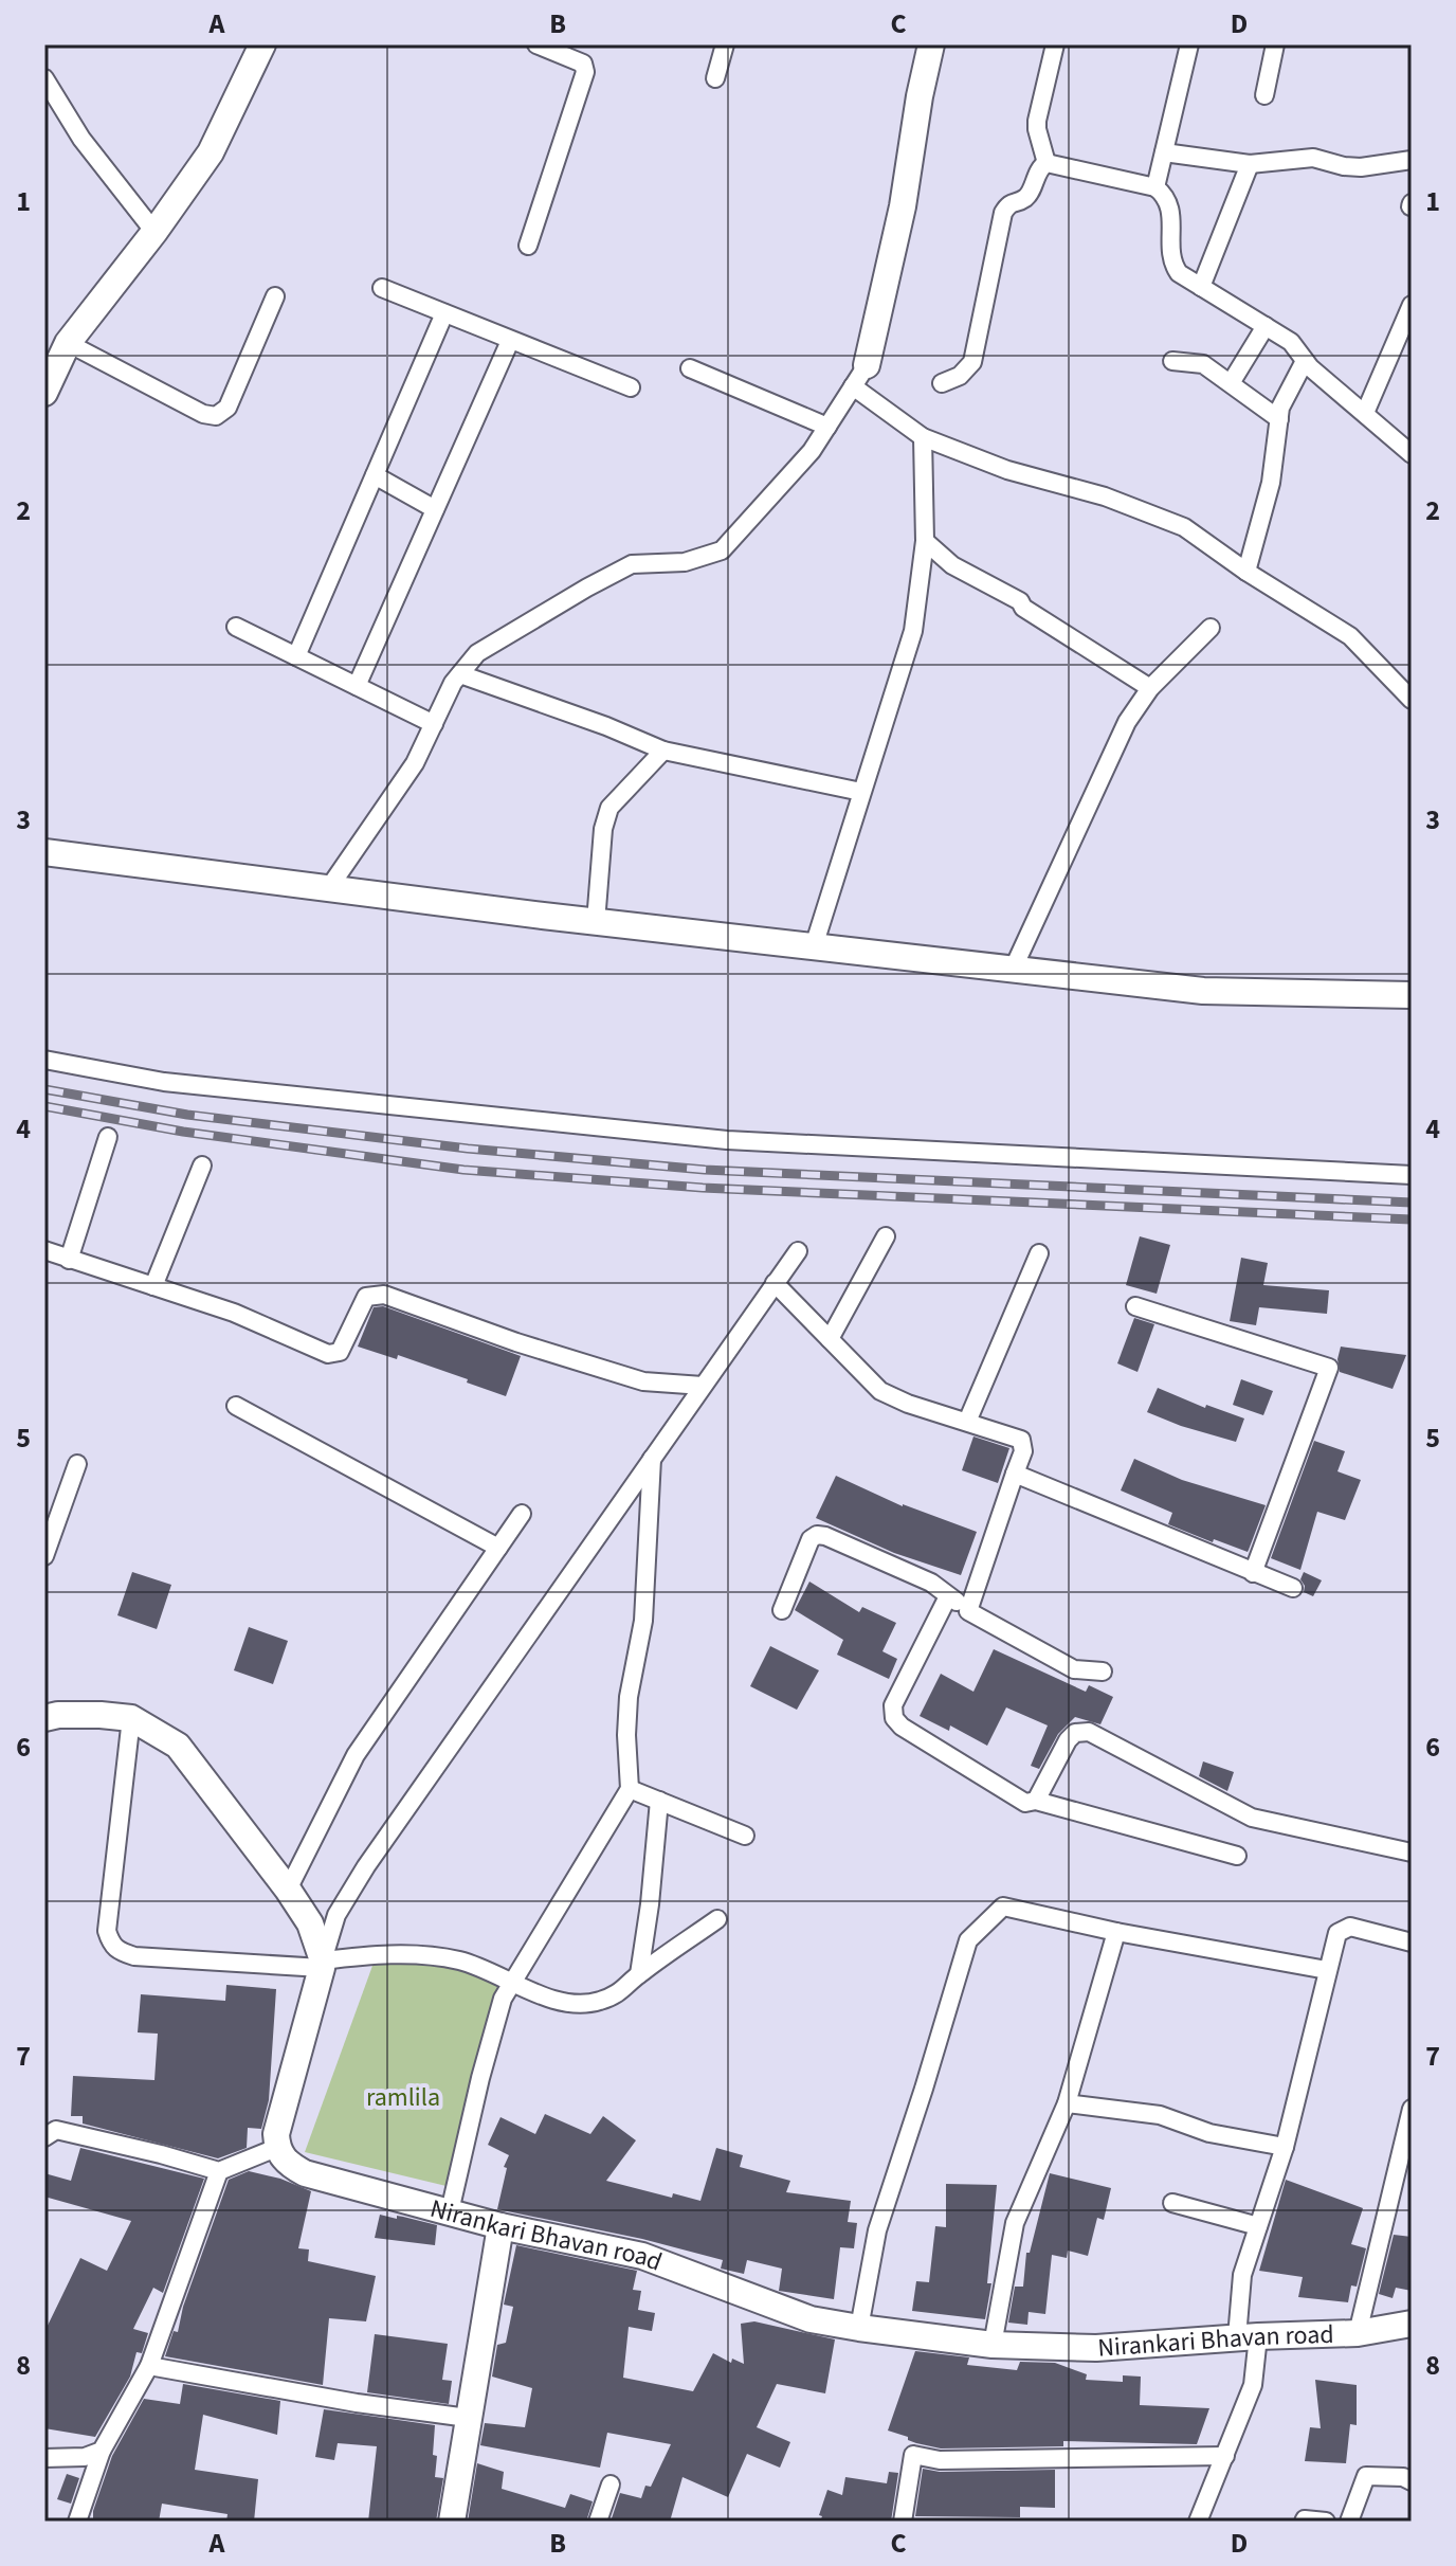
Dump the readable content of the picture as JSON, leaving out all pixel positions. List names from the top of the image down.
{
  "streets": {
    "street": ["Nirankari Bhavan road"]
  },
  "parks": ["ramlila"],
  "grid": {
    "columns": [
      "A",
      "B",
      "C",
      "D"
    ],
    "rows": [
      "1",
      "2",
      "3",
      "4",
      "5",
      "6",
      "7",
      "8"
    ]
  }
}
